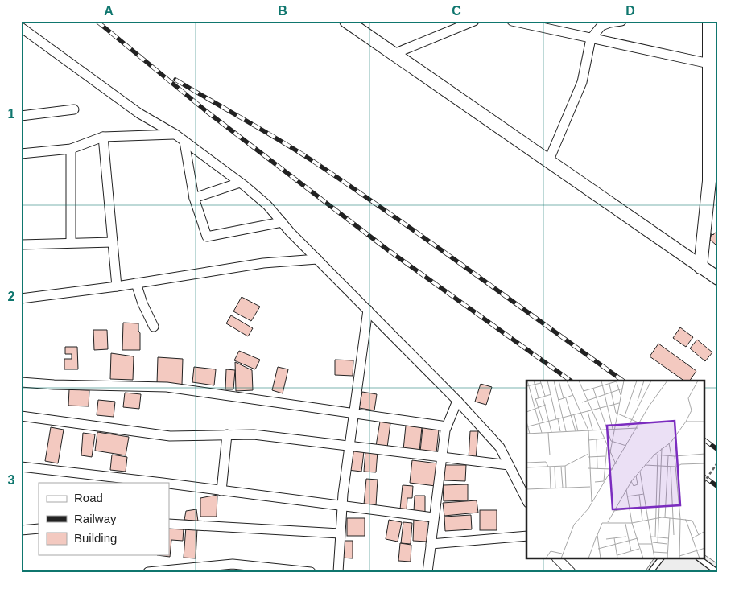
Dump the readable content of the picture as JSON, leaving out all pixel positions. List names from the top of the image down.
{
  "legend": ["Road", "Railway", "Building"],
  "grid": {
    "columns": [
      "A",
      "B",
      "C",
      "D"
    ],
    "rows": ["1", "2", "3"]
  }
}
